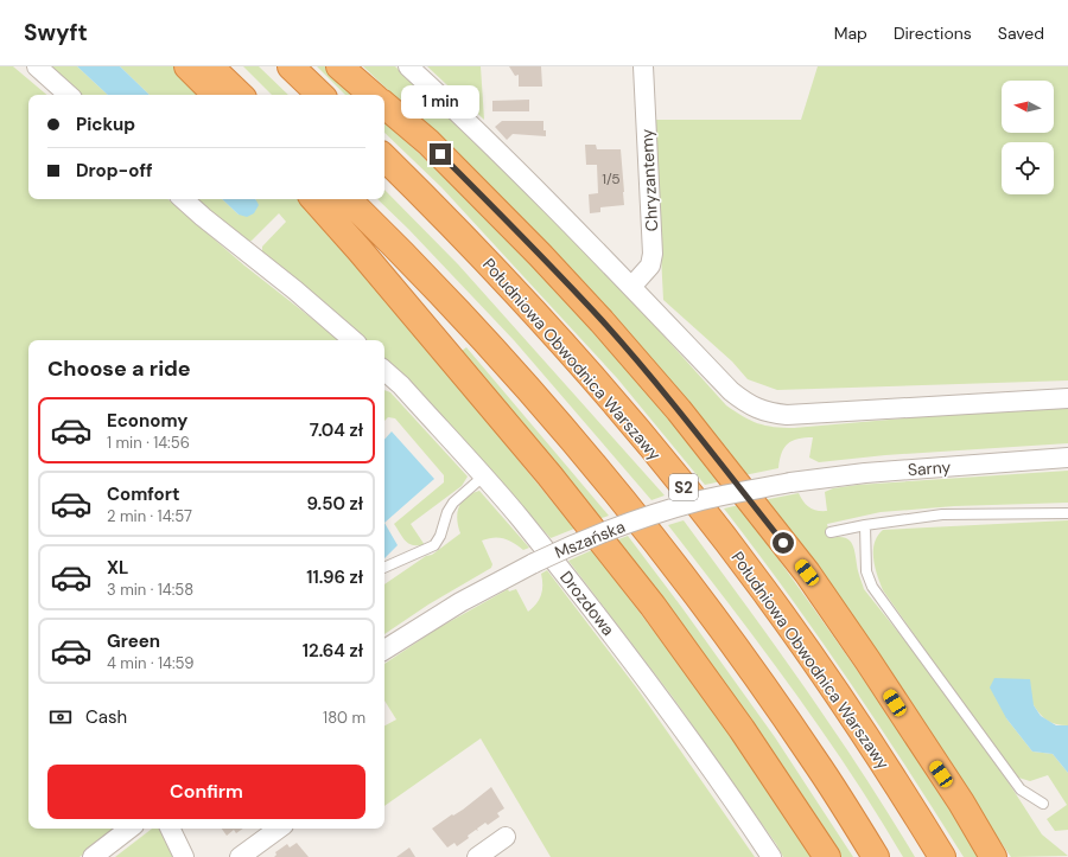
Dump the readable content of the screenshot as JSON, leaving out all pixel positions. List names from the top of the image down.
{
  "streets": {
    "highway": ["Południowa Obwodnica Warszawy", "S2"],
    "street": [
      "Chryzantemy",
      "Sarny",
      "Mszańska",
      "Drozdowa"
    ]
  },
  "crossings": [
    ["Sarny", "Mszańska"]
  ],
  "house_numbers": ["1/5"],
  "north": "left",
  "page": {
    "header": "Swyft",
    "nav": ["Map", "Directions", "Saved"],
    "bubble": "1 min",
    "banner": ["Pickup", "Drop-off"],
    "heading": "Choose a ride",
    "list": [
      {
        "name": "Economy",
        "note": "1 min · 14:56",
        "value": "7.04 zł"
      },
      {
        "name": "Comfort",
        "note": "2 min · 14:57",
        "value": "9.50 zł"
      },
      {
        "name": "XL",
        "note": "3 min · 14:58",
        "value": "11.96 zł"
      },
      {
        "name": "Green",
        "note": "4 min · 14:59",
        "value": "12.64 zł"
      }
    ],
    "pay": ["Cash", "180 m"],
    "buttons": "Confirm"
  }
}
